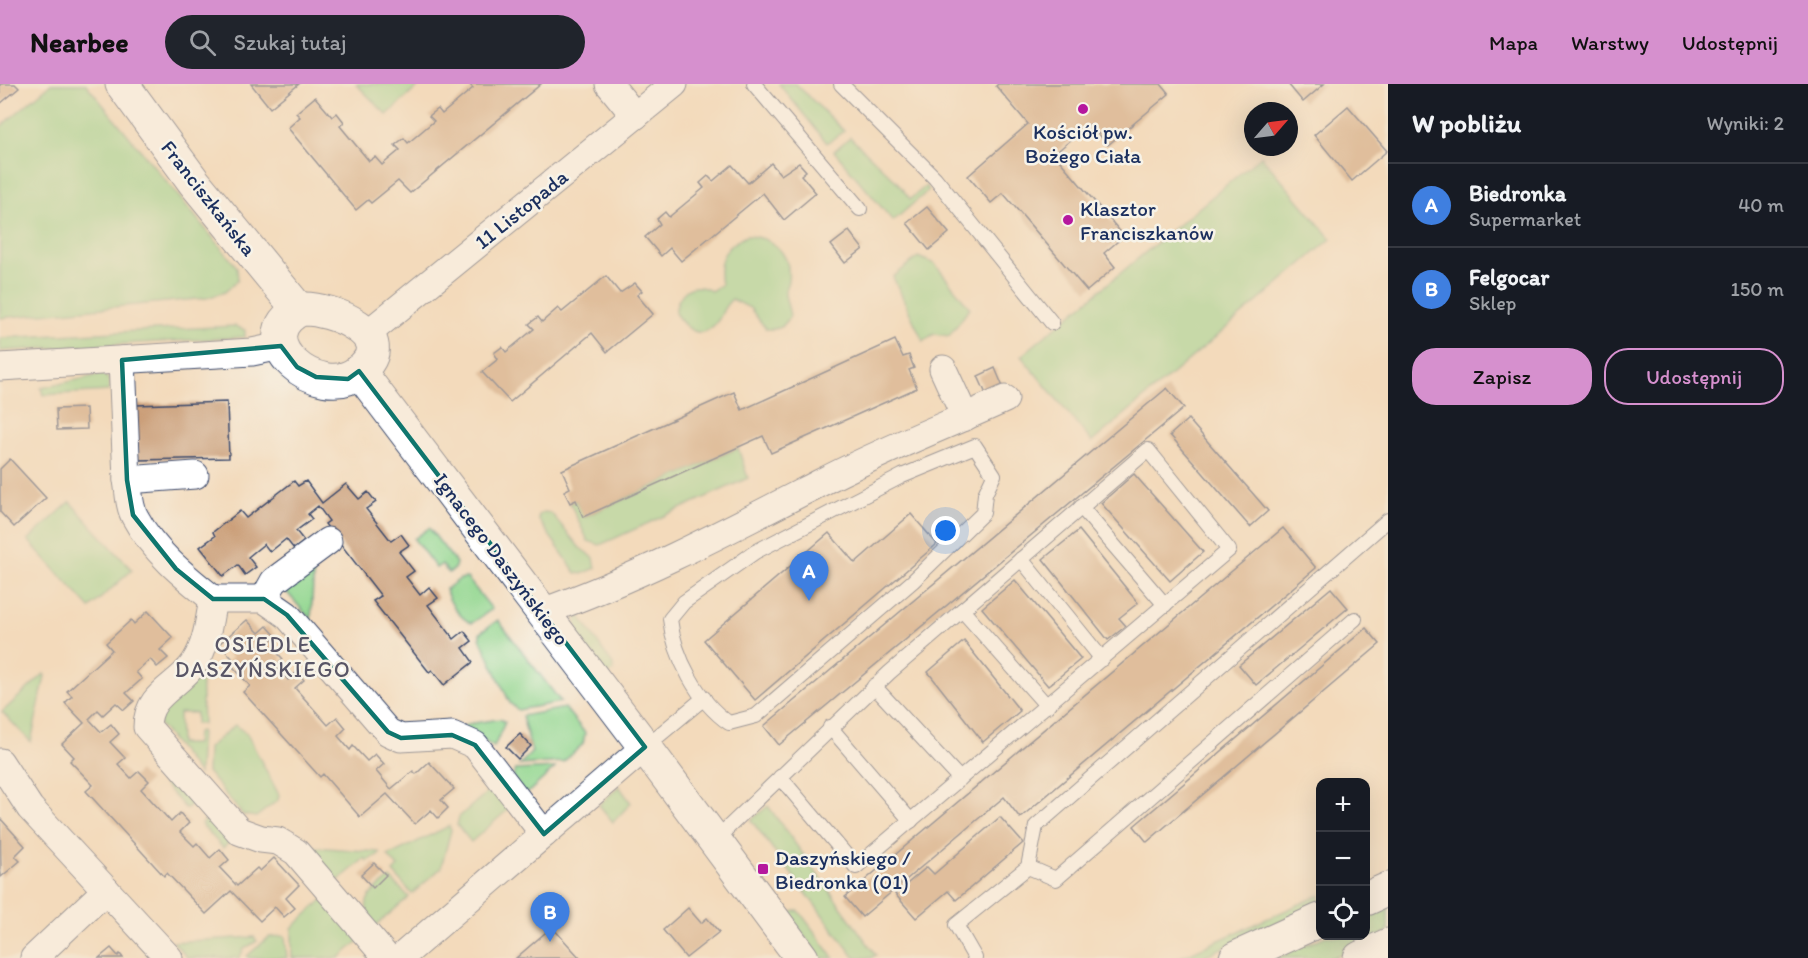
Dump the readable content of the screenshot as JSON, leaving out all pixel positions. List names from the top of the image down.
{
  "streets": {
    "street": ["Franciszkańska", "11 Listopada", "Ignacego Daszyńskiego"]
  },
  "crossings": [
    ["Franciszkańska", "11 Listopada"],
    ["Franciszkańska", "Ignacego Daszyńskiego"],
    ["11 Listopada", "Ignacego Daszyńskiego"]
  ],
  "districts": ["OSIEDLE DASZYŃSKIEGO"],
  "places": {
    "other": ["Kościół pw. Bożego Ciała", "Klasztor Franciszkanów"],
    "transit": ["Daszyńskiego / Biedronka (01)"]
  },
  "north": "top right",
  "page": {
    "header": "Nearbee",
    "search": "Szukaj tutaj",
    "nav": ["Mapa", "Warstwy", "Udostępnij"],
    "heading": ["W pobliżu", "Wyniki: 2"],
    "list": [
      {
        "mark": "A",
        "name": "Biedronka",
        "note": "Supermarket",
        "value": "40 m"
      },
      {
        "mark": "B",
        "name": "Felgocar",
        "note": "Sklep",
        "value": "150 m"
      }
    ],
    "buttons": ["Zapisz", "Udostępnij"],
    "pins": ["A", "B"],
    "map_buttons": ["+", "−"]
  }
}
